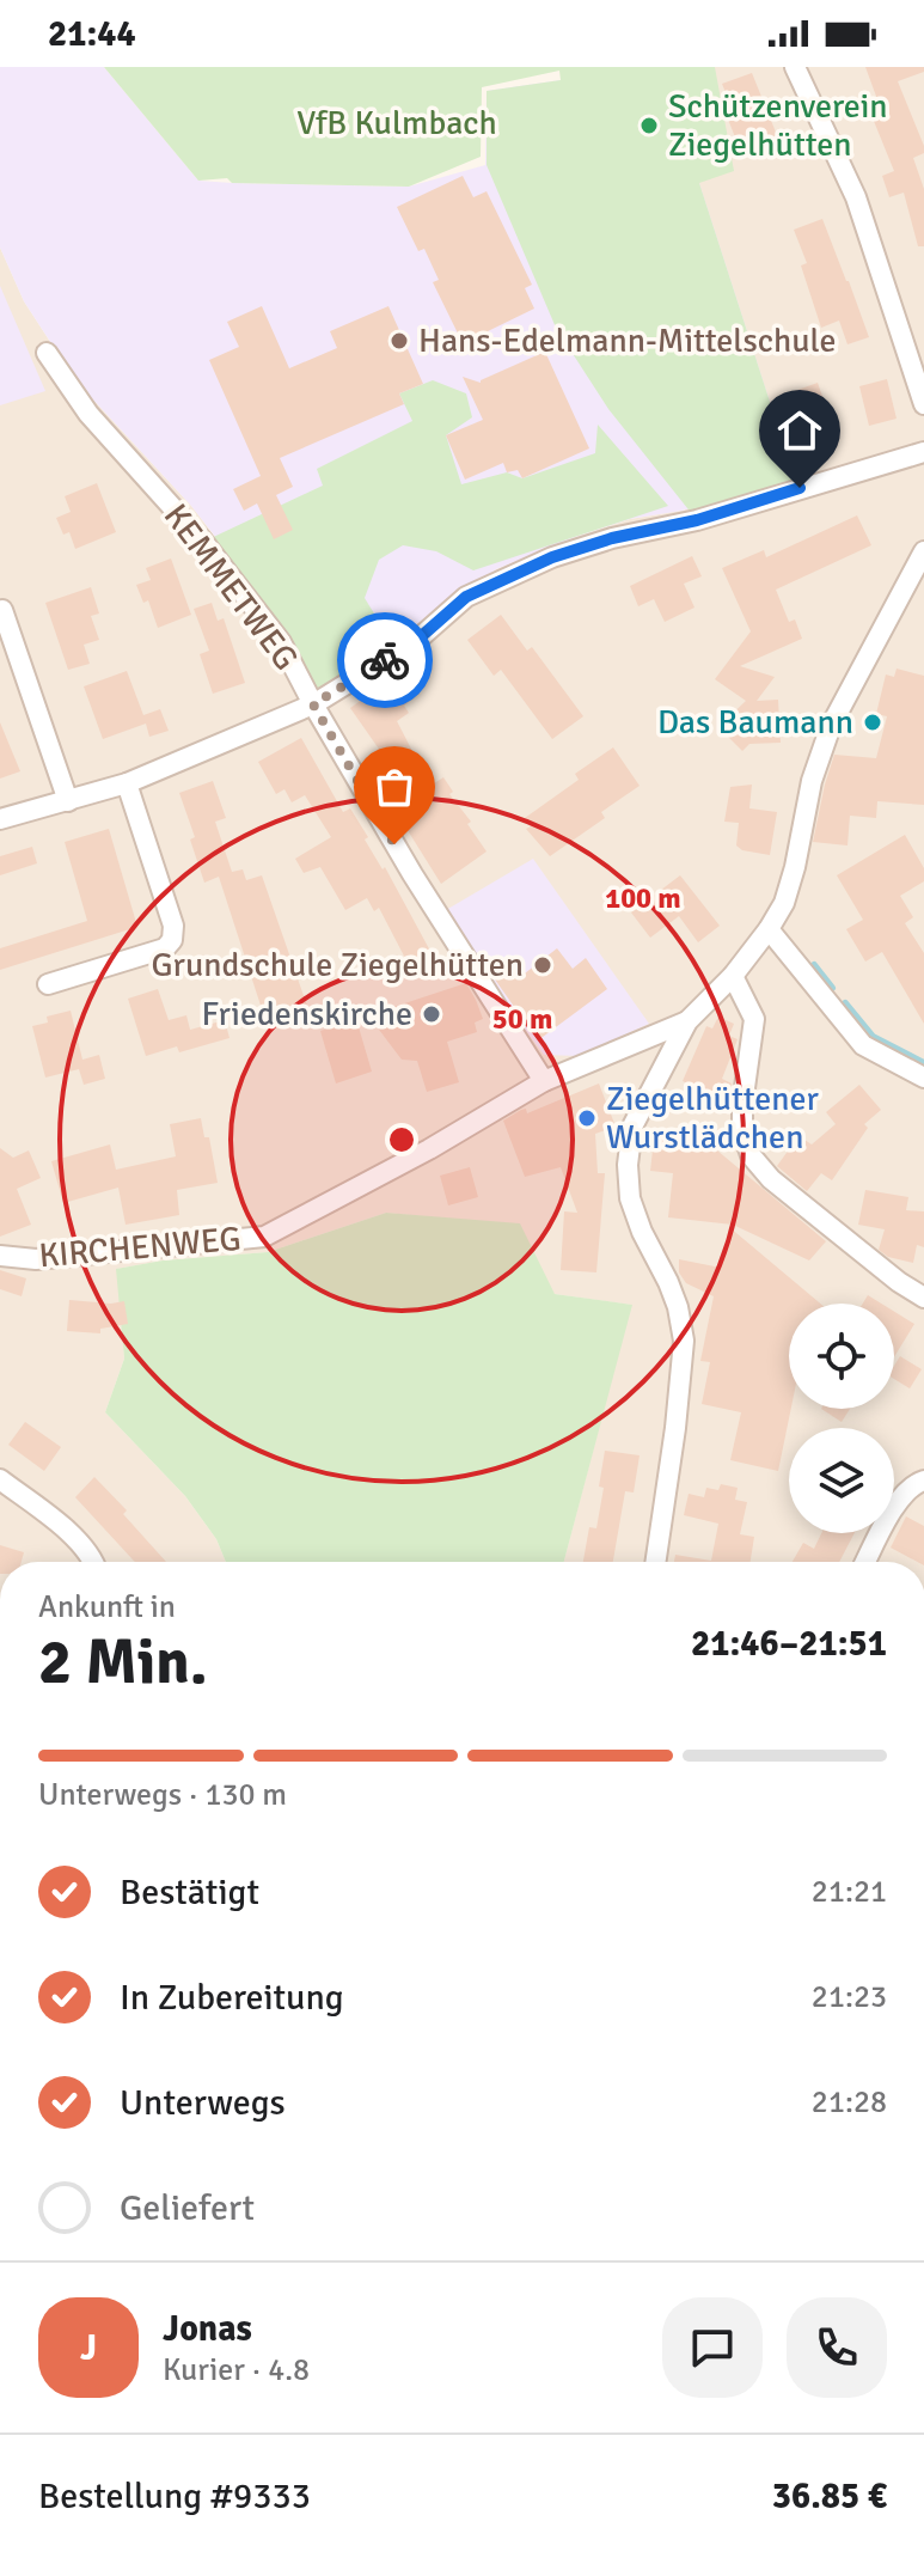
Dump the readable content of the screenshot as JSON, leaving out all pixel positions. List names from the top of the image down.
{
  "streets": {
    "street": ["KEMMETWEG", "KIRCHENWEG"]
  },
  "crossings": [
    ["KEMMETWEG", "KIRCHENWEG"]
  ],
  "parks": ["VfB Kulmbach"],
  "places": [
    "Schützenverein Ziegelhütten",
    "Hans-Edelmann-Mittelschule",
    "Das Baumann",
    "Grundschule Ziegelhütten",
    "Friedenskirche",
    "Ziegelhüttener Wurstlädchen"
  ],
  "page": {
    "status": "21:44",
    "heading": ["2 Min.", "Ankunft in", "21:46–21:51"],
    "panel": [
      "Jonas",
      "Kurier · 4.8",
      "Bestellung #9333",
      "36.85 €"
    ],
    "bar": "Unterwegs · 130 m",
    "list": [
      ["Bestätigt", "21:21"],
      ["In Zubereitung", "21:23"],
      ["Unterwegs", "21:28"],
      "Geliefert"
    ],
    "round": "J"
  },
  "rings": ["100 m", "50 m"]
}
